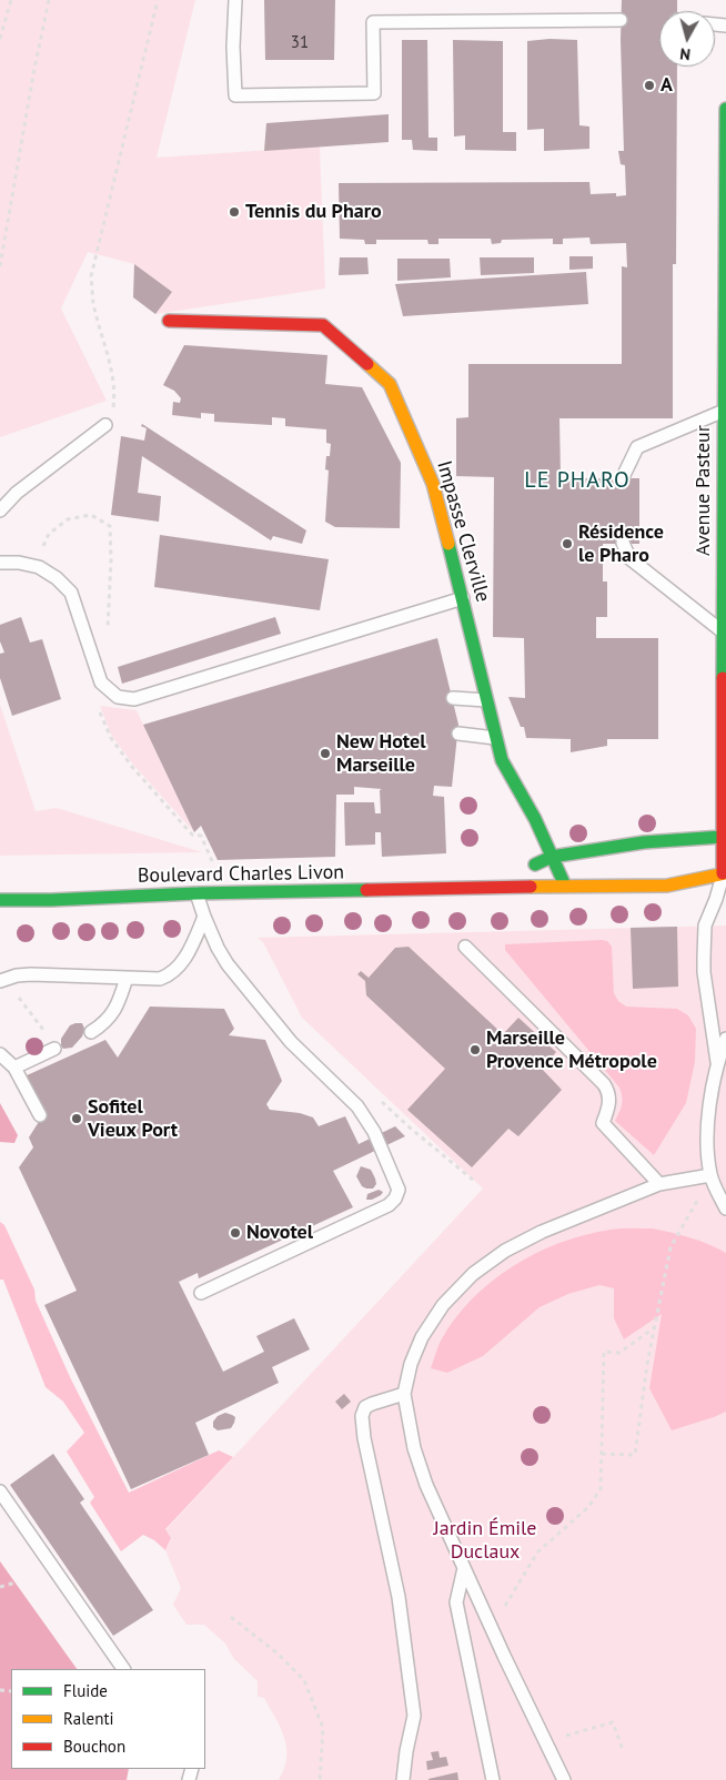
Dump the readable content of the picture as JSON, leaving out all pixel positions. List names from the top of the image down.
{
  "streets": {
    "street": ["Avenue Pasteur", "Impasse Clerville", "Boulevard Charles Livon"]
  },
  "crossings": [
    ["Avenue Pasteur", "Boulevard Charles Livon"],
    ["Impasse Clerville", "Boulevard Charles Livon"]
  ],
  "districts": ["LE PHARO"],
  "parks": ["Jardin Émile Duclaux"],
  "places": [
    "A",
    "Tennis du Pharo",
    "Résidence le Pharo",
    "New Hotel Marseille",
    "Marseille Provence Métropole",
    "Sofitel Vieux Port",
    "Novotel"
  ],
  "house_numbers": ["31"],
  "legend": ["Fluide", "Ralenti", "Bouchon"],
  "north": "bottom"
}
